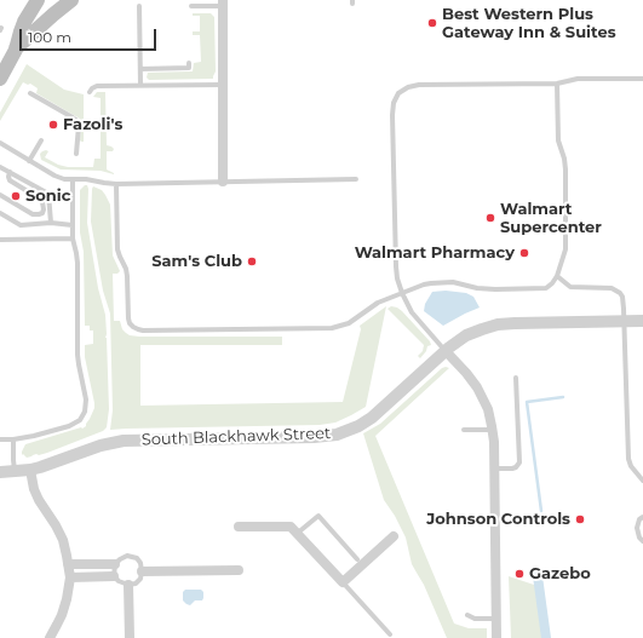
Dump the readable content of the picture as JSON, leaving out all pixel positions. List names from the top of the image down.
{
  "streets": {
    "street": ["South Blackhawk Street"]
  },
  "places": [
    "Best Western Plus Gateway Inn & Suites",
    "Fazoli's",
    "Sonic",
    "Walmart Supercenter",
    "Walmart Pharmacy",
    "Sam's Club",
    "Johnson Controls",
    "Gazebo"
  ],
  "scale_bar": "100 m"
}
